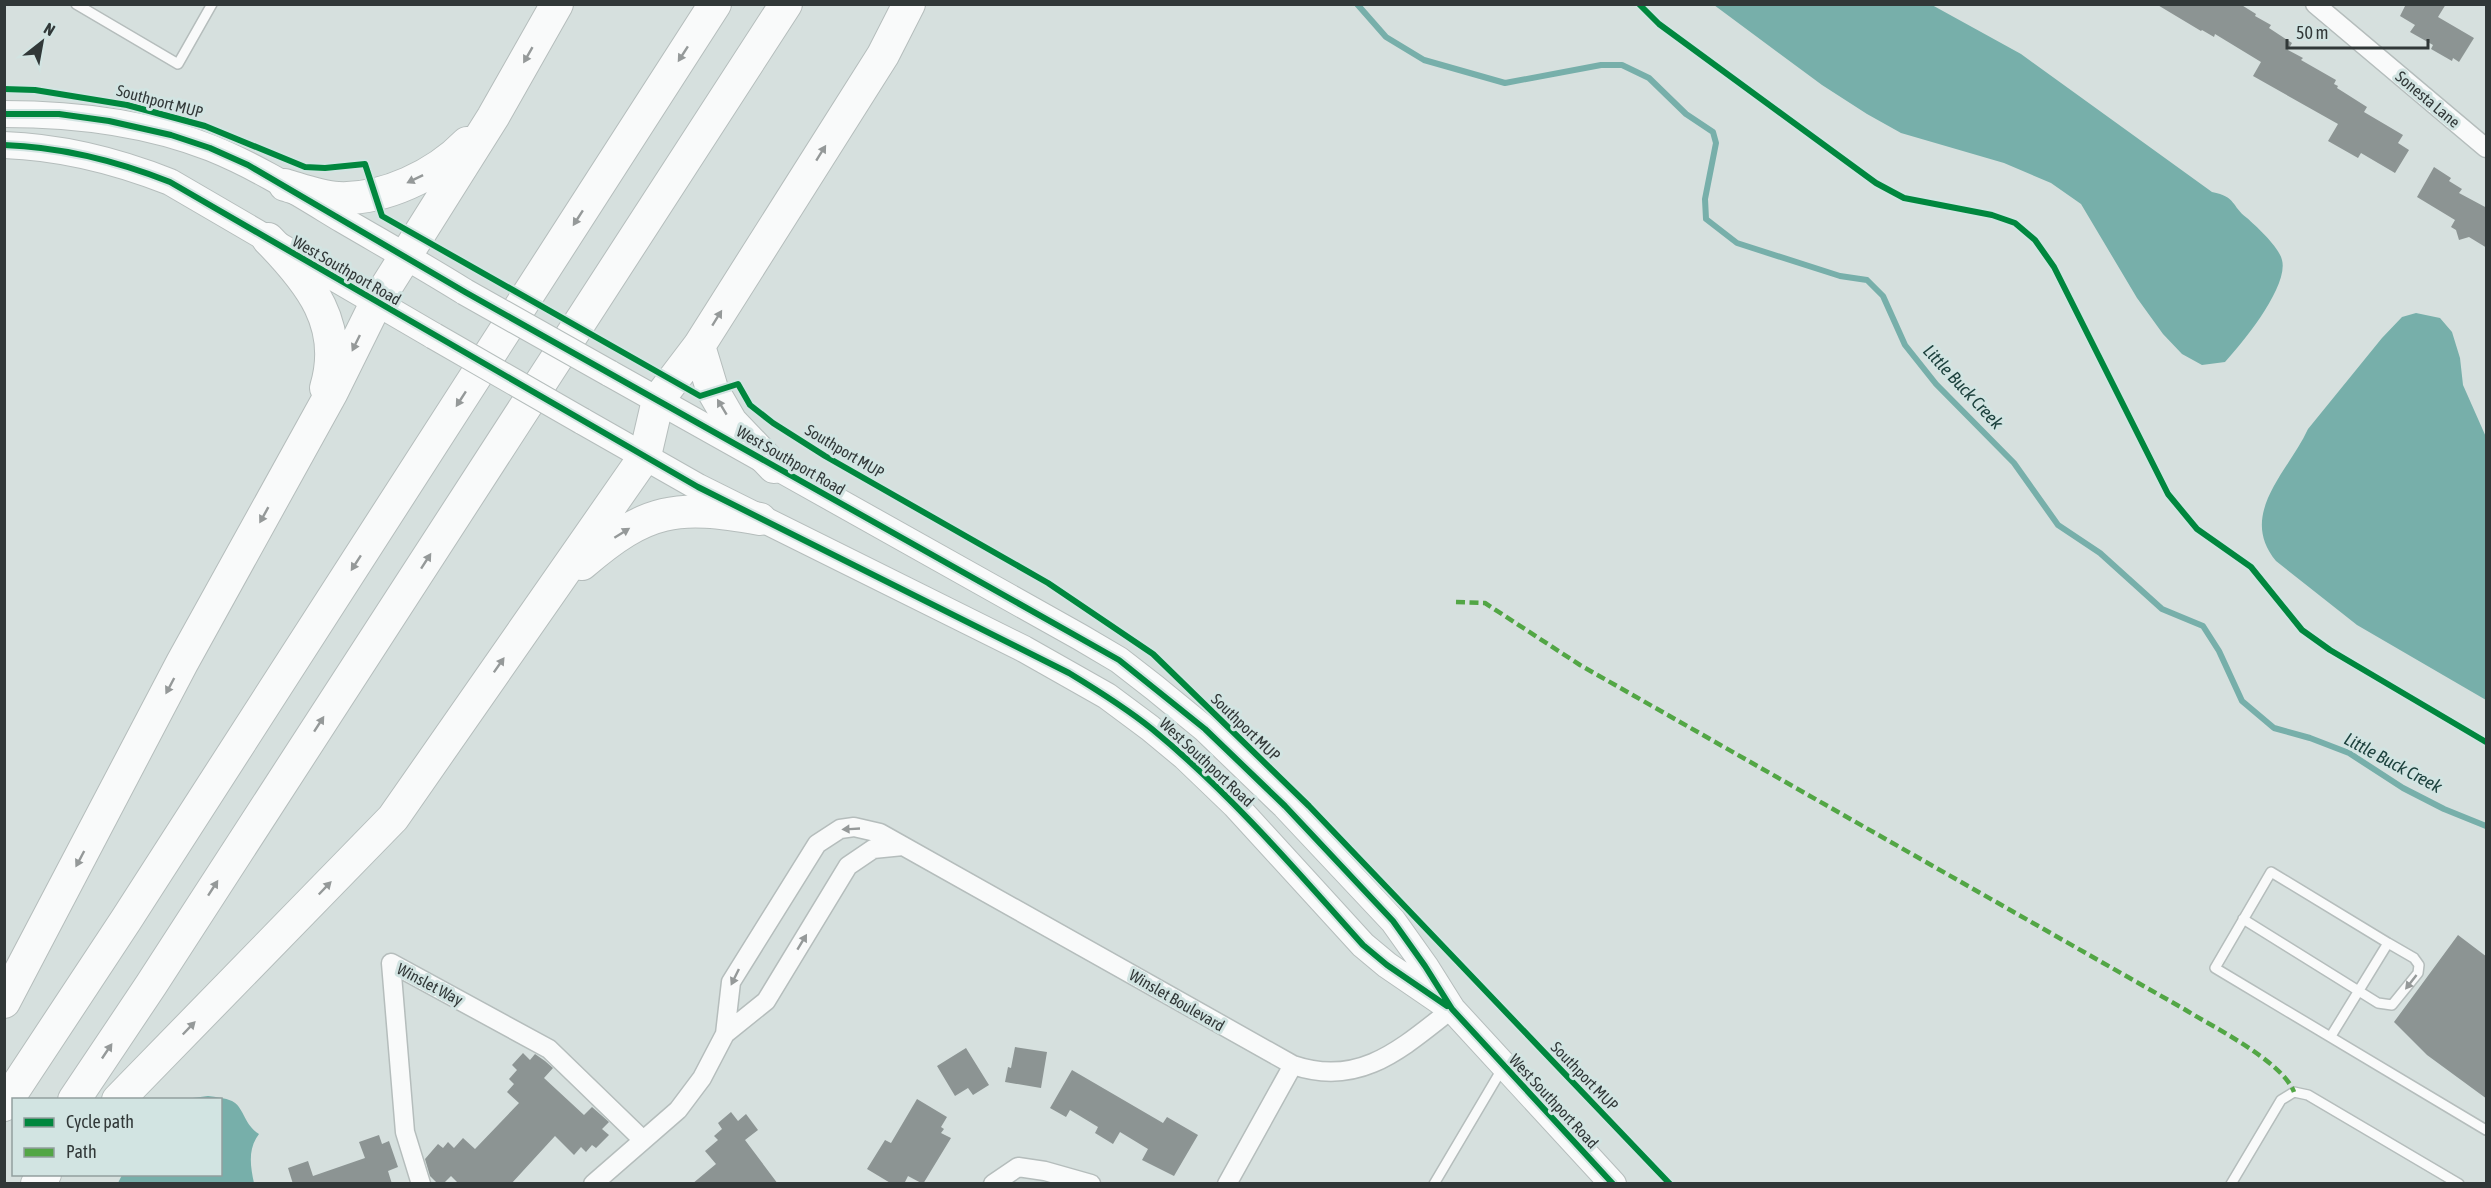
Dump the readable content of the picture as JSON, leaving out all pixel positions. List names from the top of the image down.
{
  "streets": {
    "main road": ["West Southport Road"],
    "street": ["Sonesta Lane", "Winslet Way", "Winslet Boulevard"],
    "cycle path": ["Southport MUP"]
  },
  "crossings": [
    ["West Southport Road", "Winslet Boulevard"],
    ["Winslet Way", "Winslet Boulevard"]
  ],
  "water": ["Little Buck Creek"],
  "legend": ["Cycle path", "Path"],
  "scale_bar": "50 m",
  "north": "top right"
}
